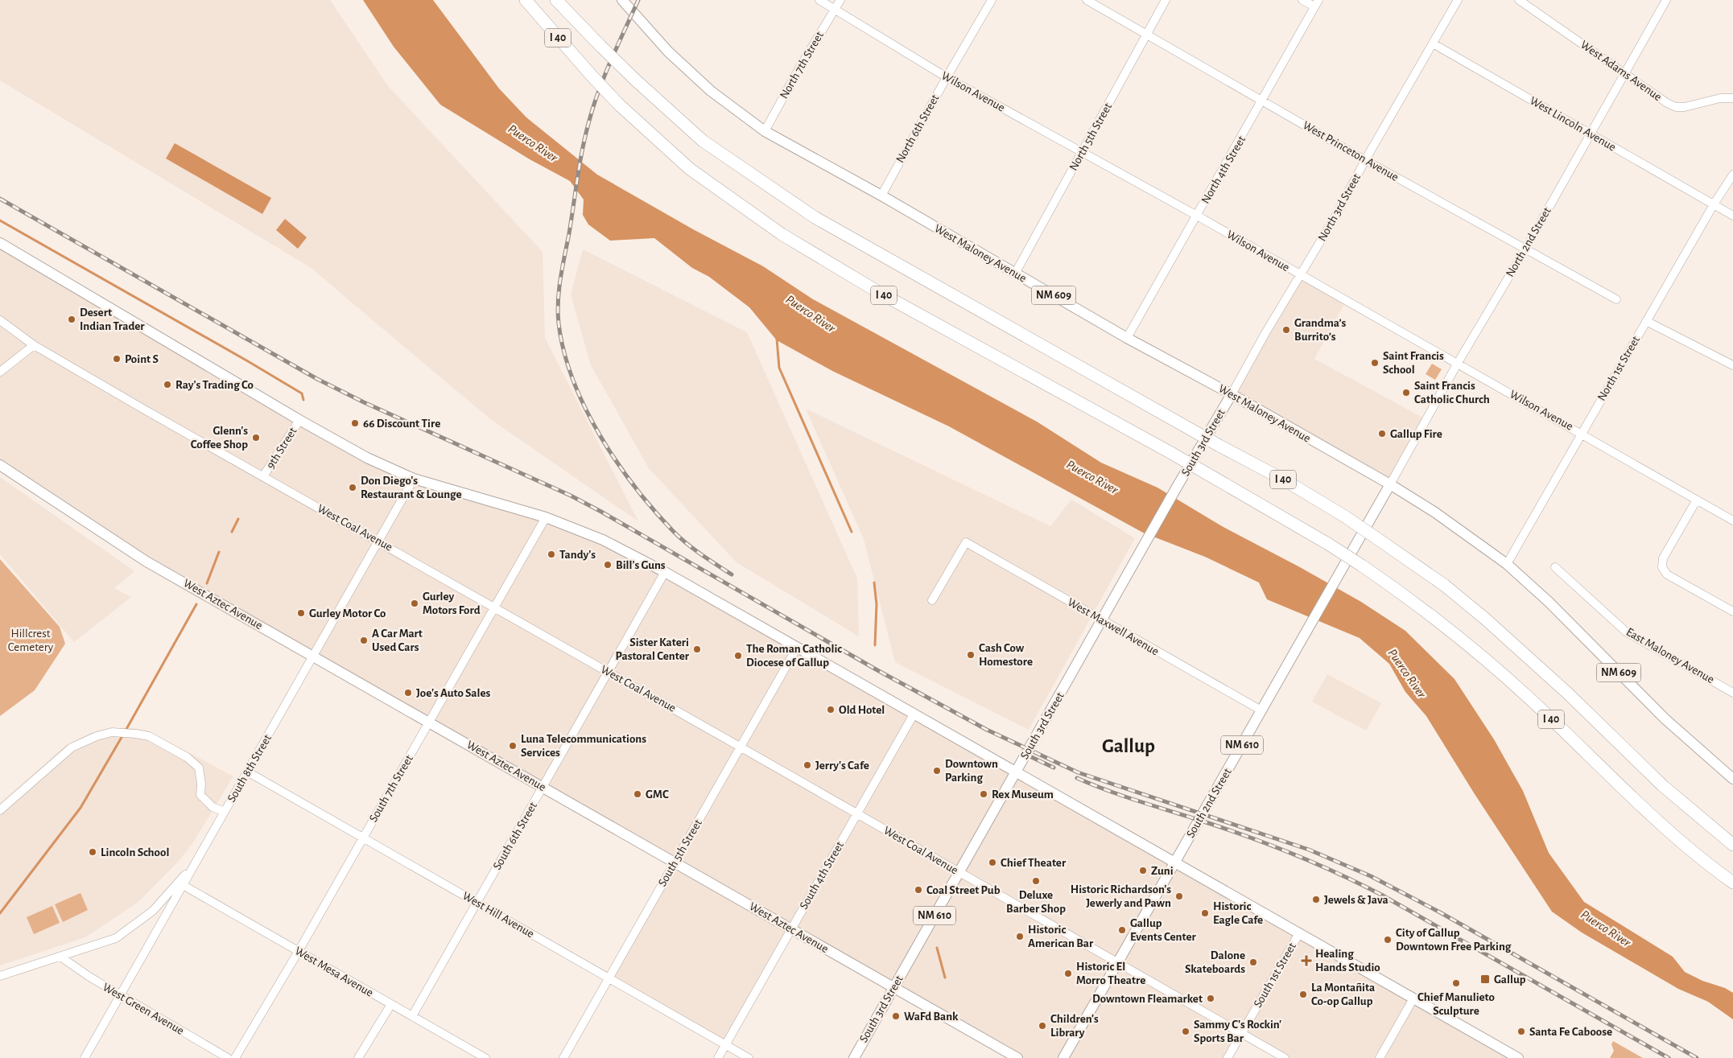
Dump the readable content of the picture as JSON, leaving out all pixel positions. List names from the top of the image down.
{
  "streets": {
    "highway": ["I 40"],
    "main road": [
      "West Maloney Avenue",
      "NM 609",
      "South 3rd Street",
      "West Aztec Avenue",
      "NM 610",
      "South 2nd Street"
    ],
    "street": [
      "North 7th Street",
      "West Adams Avenue",
      "Wilson Avenue",
      "West Lincoln Avenue",
      "North 6th Street",
      "North 5th Street",
      "West Princeton Avenue",
      "North 4th Street",
      "North 3rd Street",
      "North 2nd Street",
      "North 1st Street",
      "9th Street",
      "West Coal Avenue",
      "West Maxwell Avenue",
      "East Maloney Avenue",
      "South 8th Street",
      "South 7th Street",
      "South 6th Street",
      "South 5th Street",
      "South 4th Street",
      "West Hill Avenue",
      "West Mesa Avenue",
      "South 1st Street",
      "West Green Avenue"
    ]
  },
  "crossings": [
    ["North 7th Street", "Wilson Avenue"],
    ["North 7th Street", "West Maloney Avenue"],
    ["West Adams Avenue", "North 2nd Street"],
    ["Wilson Avenue", "North 6th Street"],
    ["Wilson Avenue", "North 5th Street"],
    ["Wilson Avenue", "North 4th Street"],
    ["Wilson Avenue", "North 3rd Street"],
    ["Wilson Avenue", "North 2nd Street"],
    ["Wilson Avenue", "North 1st Street"],
    ["West Lincoln Avenue", "North 3rd Street"],
    ["West Lincoln Avenue", "North 2nd Street"],
    ["West Lincoln Avenue", "North 1st Street"],
    ["North 6th Street", "West Maloney Avenue"],
    ["North 5th Street", "West Princeton Avenue"],
    ["North 5th Street", "West Maloney Avenue"],
    ["West Princeton Avenue", "North 4th Street"],
    ["West Princeton Avenue", "North 3rd Street"],
    ["West Princeton Avenue", "North 2nd Street"],
    ["North 4th Street", "West Maloney Avenue"],
    ["North 3rd Street", "West Maloney Avenue"],
    ["North 3rd Street", "South 3rd Street"],
    ["North 2nd Street", "West Maloney Avenue"],
    ["North 2nd Street", "South 2nd Street"],
    ["West Maloney Avenue", "NM 609"],
    ["West Maloney Avenue", "North 1st Street"],
    ["West Maloney Avenue", "South 3rd Street"],
    ["West Maloney Avenue", "South 2nd Street"],
    ["NM 609", "North 1st Street"],
    ["South 3rd Street", "West Coal Avenue"],
    ["South 3rd Street", "West Aztec Avenue"],
    ["South 3rd Street", "West Maxwell Avenue"],
    ["9th Street", "West Coal Avenue"],
    ["West Coal Avenue", "South 8th Street"],
    ["West Coal Avenue", "South 7th Street"],
    ["West Coal Avenue", "South 2nd Street"],
    ["West Coal Avenue", "South 6th Street"],
    ["West Coal Avenue", "South 5th Street"],
    ["West Coal Avenue", "South 4th Street"],
    ["West Coal Avenue", "South 1st Street"],
    ["West Aztec Avenue", "South 8th Street"],
    ["West Aztec Avenue", "South 7th Street"],
    ["West Aztec Avenue", "South 6th Street"],
    ["West Aztec Avenue", "South 5th Street"],
    ["West Aztec Avenue", "South 4th Street"],
    ["West Maxwell Avenue", "South 2nd Street"],
    ["South 8th Street", "West Hill Avenue"],
    ["South 8th Street", "West Mesa Avenue"],
    ["South 8th Street", "West Green Avenue"],
    ["South 7th Street", "West Hill Avenue"],
    ["South 7th Street", "West Mesa Avenue"],
    ["South 6th Street", "West Hill Avenue"],
    ["South 6th Street", "West Mesa Avenue"],
    ["South 5th Street", "West Hill Avenue"],
    ["South 4th Street", "West Hill Avenue"]
  ],
  "districts": ["Gallup"],
  "water": ["Puerco River"],
  "parks": ["Hillcrest Cemetery"],
  "places": {
    "other": [
      "Desert Indian Trader",
      "Grandma’s Burrito’s",
      "Point S",
      "Saint Francis School",
      "Ray's Trading Co",
      "Saint Francis Catholic Church",
      "66 Discount Tire",
      "Gallup Fire",
      "Glenn's Coffee Shop",
      "Don Diego's Restaurant & Lounge",
      "Tandy's",
      "Bill's Guns",
      "Gurley Motors Ford",
      "Gurley Motor Co",
      "A Car Mart Used Cars",
      "Sister Kateri Pastoral Center",
      "Cash Cow Homestore",
      "The Roman Catholic Diocese of Gallup",
      "Joe's Auto Sales",
      "Old Hotel",
      "Luna Telecommunications Services",
      "Jerry's Cafe",
      "Downtown Parking",
      "GMC",
      "Rex Museum",
      "Lincoln School",
      "Chief Theater",
      "Zuni",
      "Deluxe Barber Shop",
      "Coal Street Pub",
      "Historic Richardson's Jewerly and Pawn",
      "Jewels & Java",
      "Historic Eagle Cafe",
      "Gallup Events Center",
      "Historic American Bar",
      "City of Gallup Downtown Free Parking",
      "Dalone Skateboards",
      "Historic El Morro Theatre",
      "Chief Manulieto Sculpture",
      "La Montañita Co-op Gallup",
      "Downtown Fleamarket",
      "WaFd Bank",
      "Children's Library",
      "Sammy C's Rockin' Sports Bar",
      "Santa Fe Caboose"
    ],
    "health": ["Healing Hands Studio"],
    "transit": ["Gallup"]
  }
}
